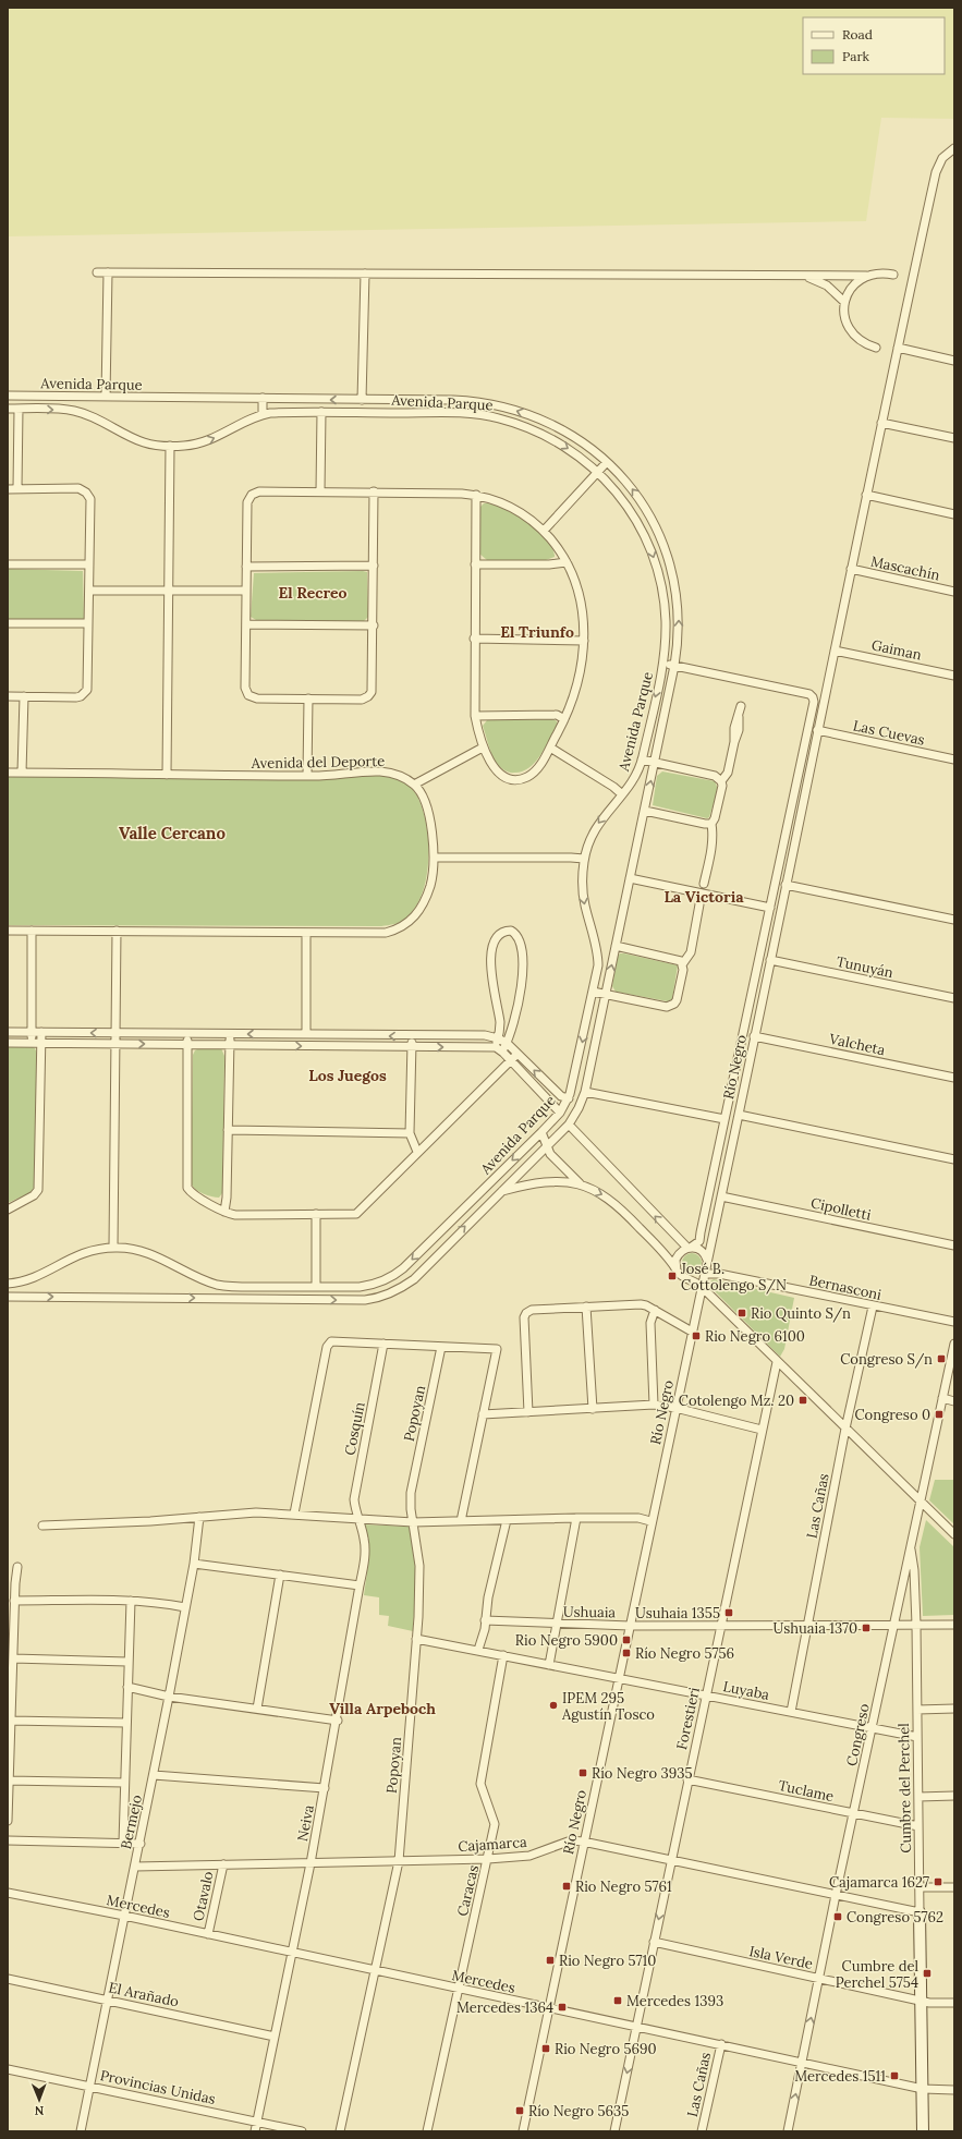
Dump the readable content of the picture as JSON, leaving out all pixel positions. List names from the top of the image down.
{
  "streets": {
    "main road": ["Cumbre del Perchel"],
    "street": [
      "Avenida Parque",
      "Mascachín",
      "Gaiman",
      "Las Cuevas",
      "Avenida del Deporte",
      "Tunuyán",
      "Valcheta",
      "Río Negro",
      "Cipolletti",
      "Bernasconi",
      "Popoyan",
      "Cosquín",
      "Las Cañas",
      "Ushuaia",
      "Luyaba",
      "Forestieri",
      "Congreso",
      "Tuclame",
      "Bermejo",
      "Neiva",
      "Cajamarca",
      "Caracas",
      "Otavalo",
      "Mercedes",
      "Isla Verde",
      "El Arañado",
      "Provincias Unidas"
    ]
  },
  "crossings": [
    ["Avenida Parque", "Río Negro"],
    ["Mascachín", "Río Negro"],
    ["Gaiman", "Río Negro"],
    ["Las Cuevas", "Río Negro"],
    ["Tunuyán", "Río Negro"],
    ["Valcheta", "Río Negro"],
    ["Río Negro", "Cipolletti"],
    ["Río Negro", "Bernasconi"],
    ["Río Negro", "Ushuaia"],
    ["Río Negro", "Luyaba"],
    ["Río Negro", "Cajamarca"],
    ["Río Negro", "Mercedes"],
    ["Bernasconi", "Las Cañas"],
    ["Popoyan", "Luyaba"],
    ["Popoyan", "Cajamarca"],
    ["Popoyan", "Mercedes"],
    ["Cosquín", "Neiva"],
    ["Las Cañas", "Ushuaia"],
    ["Las Cañas", "Luyaba"],
    ["Las Cañas", "Mercedes"],
    ["Ushuaia", "Forestieri"],
    ["Ushuaia", "Congreso"],
    ["Ushuaia", "Cumbre del Perchel"],
    ["Luyaba", "Forestieri"],
    ["Luyaba", "Congreso"],
    ["Luyaba", "Cumbre del Perchel"],
    ["Luyaba", "Caracas"],
    ["Forestieri", "Tuclame"],
    ["Forestieri", "Cajamarca"],
    ["Forestieri", "Mercedes"],
    ["Forestieri", "Isla Verde"],
    ["Congreso", "Cumbre del Perchel"],
    ["Congreso", "Tuclame"],
    ["Congreso", "Cajamarca"],
    ["Congreso", "Mercedes"],
    ["Congreso", "Isla Verde"],
    ["Cumbre del Perchel", "Tuclame"],
    ["Cumbre del Perchel", "Cajamarca"],
    ["Cumbre del Perchel", "Mercedes"],
    ["Cumbre del Perchel", "Isla Verde"],
    ["Bermejo", "Cajamarca"],
    ["Bermejo", "Mercedes"],
    ["Bermejo", "El Arañado"],
    ["Bermejo", "Provincias Unidas"],
    ["Neiva", "Cajamarca"],
    ["Neiva", "Mercedes"],
    ["Neiva", "El Arañado"],
    ["Neiva", "Provincias Unidas"],
    ["Cajamarca", "Caracas"],
    ["Cajamarca", "Otavalo"],
    ["Caracas", "Mercedes"],
    ["Otavalo", "Mercedes"]
  ],
  "districts": [
    "El Recreo",
    "El Triunfo",
    "Valle Cercano",
    "La Victoria",
    "Los Juegos",
    "Villa Arpeboch"
  ],
  "places": {
    "transit": [
      "José B. Cottolengo S/N",
      "Rio Quinto S/n",
      "Rio Negro 6100",
      "Congreso S/n",
      "Cotolengo Mz. 20",
      "Congreso 0",
      "Usuhaia 1355",
      "Ushuaia 1370",
      "Rio Negro 5900",
      "Río Negro 5756",
      "Río Negro 3935",
      "Cajamarca 1627",
      "Rio Negro 5761",
      "Congreso 5762",
      "Rio Negro 5710",
      "Cumbre del Perchel 5754",
      "Mercedes 1393",
      "Mercedes 1364",
      "Rio Negro 5690",
      "Mercedes 1511",
      "Río Negro 5635"
    ],
    "other": ["IPEM 295 Agustín Tosco"]
  },
  "legend": ["Road", "Park"],
  "north": "bottom"
}
